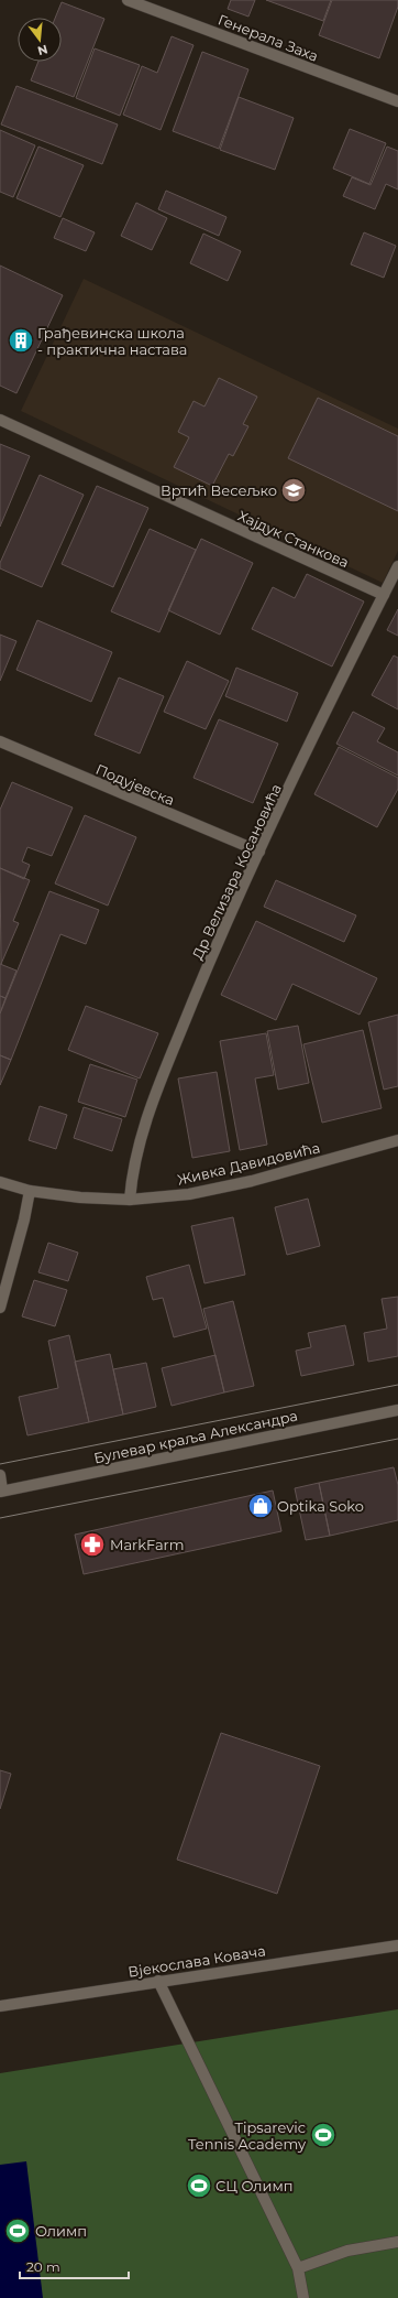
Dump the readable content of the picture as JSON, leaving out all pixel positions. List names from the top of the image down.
{
  "streets": {
    "street": [
      "Генерала Заха",
      "Хајдук Станкова",
      "Подујевска",
      "Др Велизара Косановића",
      "Живка Давидовића",
      "Булевар краља Александра",
      "Вјекослава Ковача"
    ]
  },
  "crossings": [
    ["Хајдук Станкова", "Др Велизара Косановића"],
    ["Подујевска", "Др Велизара Косановића"],
    ["Др Велизара Косановића", "Живка Давидовића"]
  ],
  "places": {
    "building": ["Грађевинска школа - практична настава"],
    "school or university": ["Вртић Весељко"],
    "shop": ["Optika Soko"],
    "pharmacy": ["MarkFarm"],
    "sports": ["Tipsarevic Tennis Academy", "СЦ Олимп", "Олимп"]
  },
  "scale_bar": "20 m",
  "north": "bottom"
}
